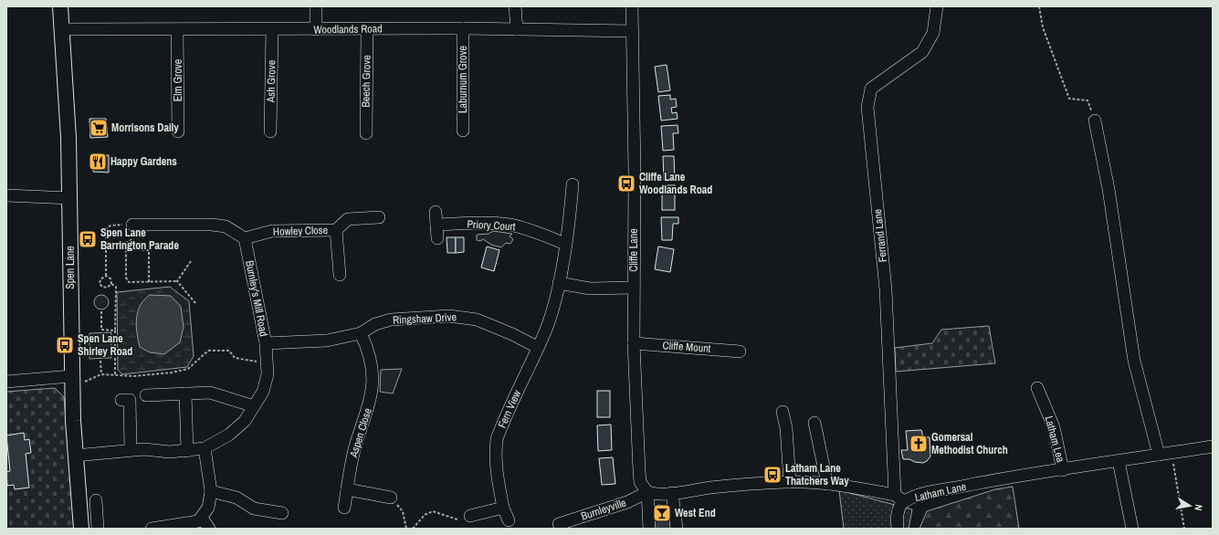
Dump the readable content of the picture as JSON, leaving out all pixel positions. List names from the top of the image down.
{
  "streets": {
    "main road": ["Spen Lane"],
    "street": [
      "Woodlands Road",
      "Laburnum Grove",
      "Elm Grove",
      "Ash Grove",
      "Beech Grove",
      "Priory Court",
      "Howley Close",
      "Ferrand Lane",
      "Cliffe Lane",
      "Burnley's Mill Road",
      "Ringshaw Drive",
      "Cliffe Mount",
      "Fern View",
      "Aspen Close",
      "Latham Lea",
      "Latham Lane",
      "Burnleyville"
    ]
  },
  "crossings": [
    ["Woodlands Road", "Laburnum Grove"],
    ["Woodlands Road", "Elm Grove"],
    ["Woodlands Road", "Ash Grove"],
    ["Woodlands Road", "Beech Grove"],
    ["Woodlands Road", "Cliffe Lane"],
    ["Woodlands Road", "Spen Lane"],
    ["Priory Court", "Fern View"],
    ["Howley Close", "Burnley's Mill Road"],
    ["Ferrand Lane", "Latham Lane"],
    ["Cliffe Lane", "Cliffe Mount"],
    ["Cliffe Lane", "Latham Lane"],
    ["Cliffe Lane", "Burnleyville"],
    ["Spen Lane", "Burnley's Mill Road"],
    ["Burnley's Mill Road", "Ringshaw Drive"],
    ["Ringshaw Drive", "Fern View"],
    ["Ringshaw Drive", "Aspen Close"],
    ["Latham Lea", "Latham Lane"],
    ["Latham Lane", "Burnleyville"]
  ],
  "places": {
    "supermarket": ["Morrisons Daily"],
    "restaurant": ["Happy Gardens"],
    "bus stop": [
      "Cliffe Lane Woodlands Road",
      "Spen Lane Barrington Parade",
      "Spen Lane Shirley Road",
      "Latham Lane Thatchers Way"
    ],
    "church": ["Gomersal Methodist Church"],
    "bar": ["West End"]
  },
  "north": "right"
}
